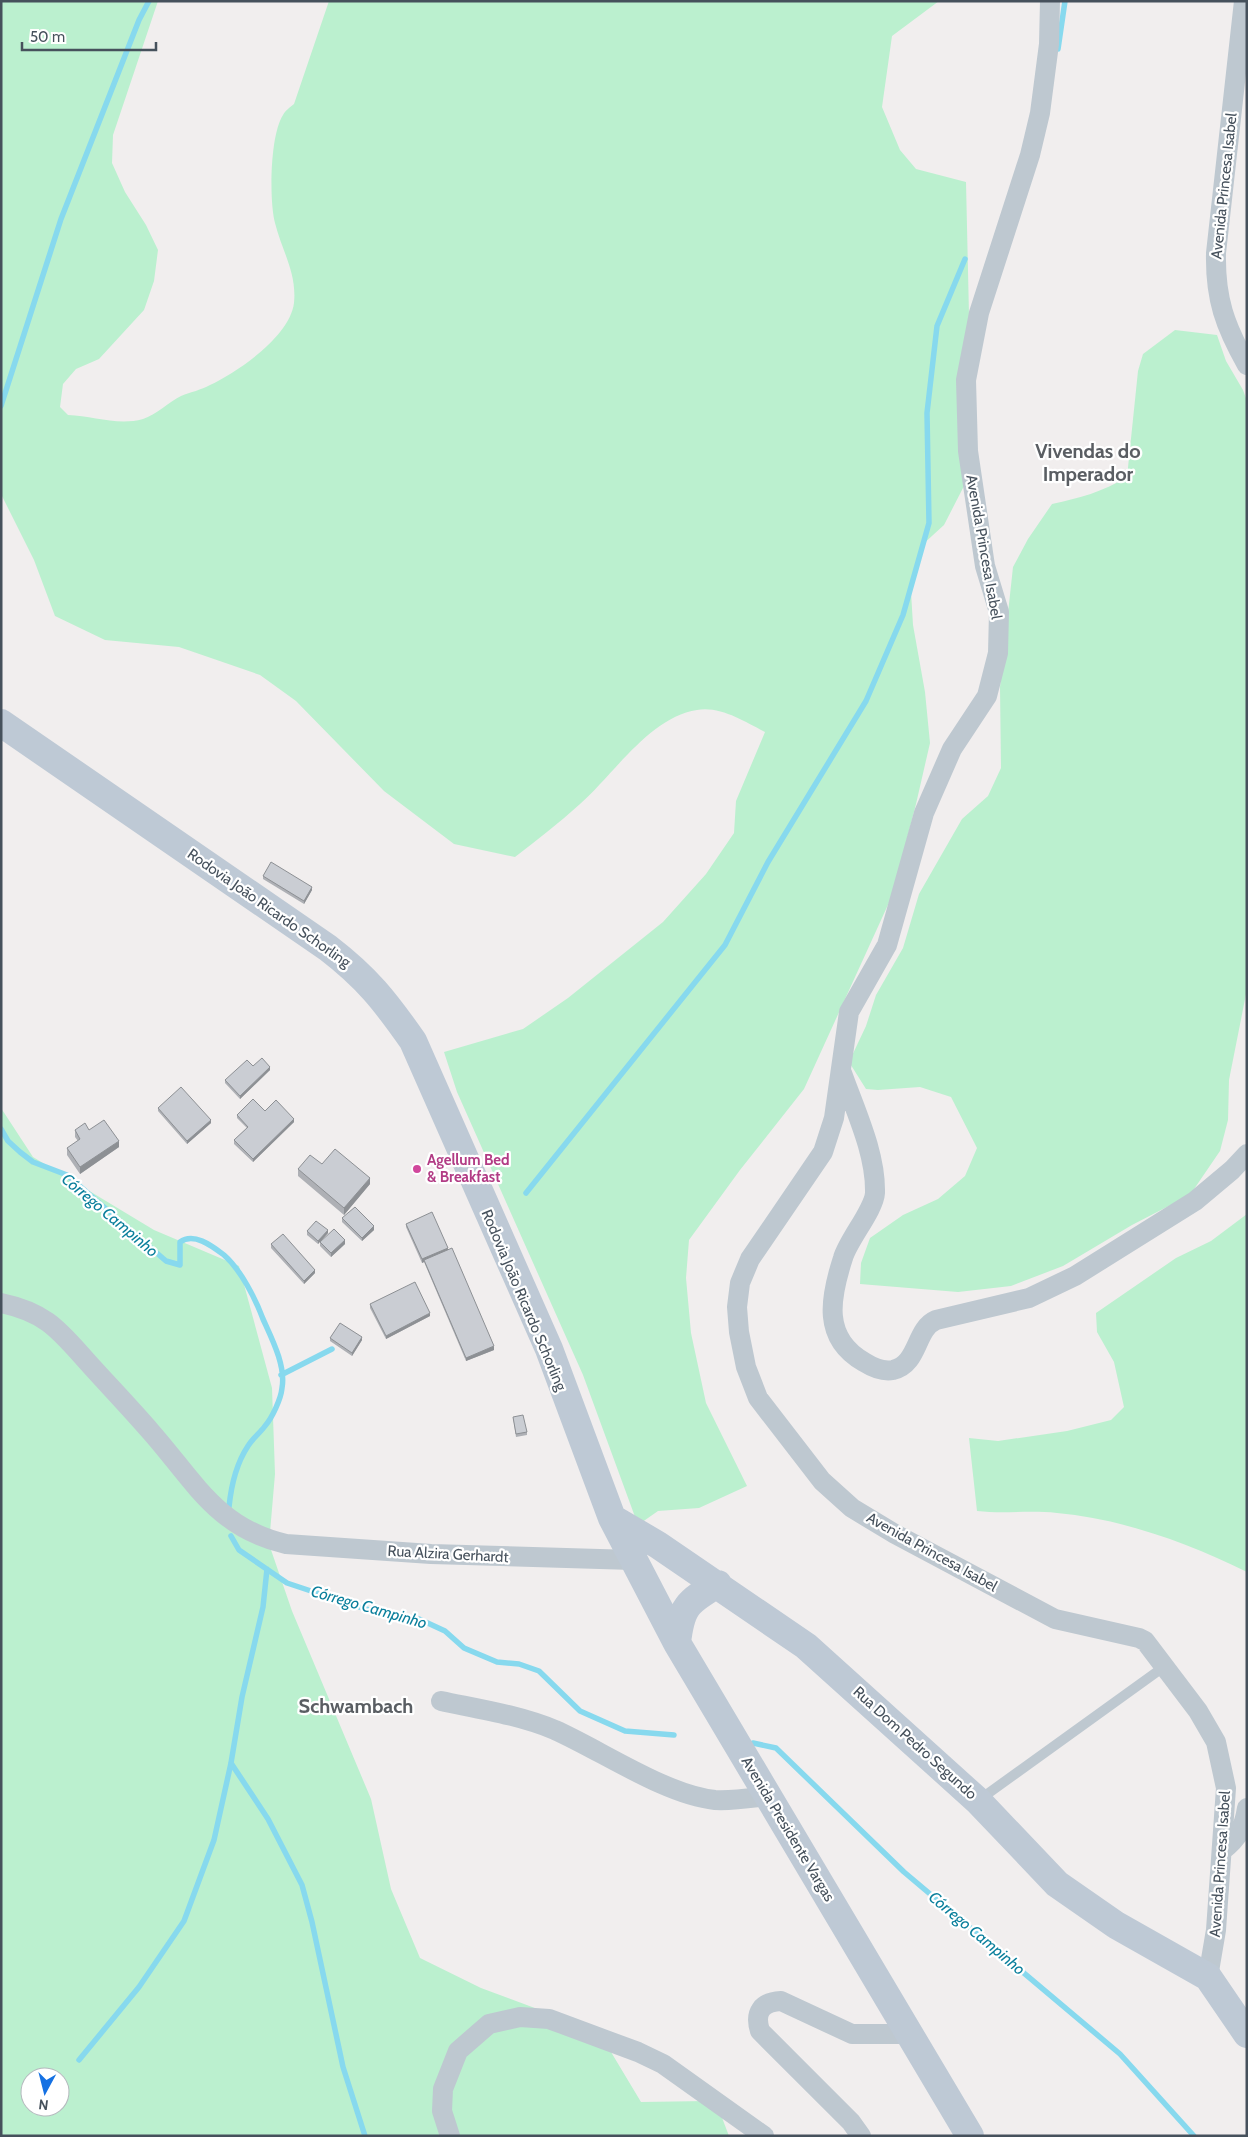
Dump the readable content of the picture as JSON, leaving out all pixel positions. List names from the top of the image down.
{
  "streets": {
    "main road": ["Rodovia João Ricardo Schorling", "Rua Dom Pedro Segundo", "Avenida Presidente Vargas"],
    "street": ["Avenida Princesa Isabel", "Rua Alzira Gerhardt"]
  },
  "crossings": [
    ["Avenida Princesa Isabel", "Rua Dom Pedro Segundo"],
    ["Rodovia João Ricardo Schorling", "Rua Dom Pedro Segundo"],
    ["Rodovia João Ricardo Schorling", "Avenida Presidente Vargas"],
    ["Rua Alzira Gerhardt", "Avenida Presidente Vargas"],
    ["Rua Dom Pedro Segundo", "Avenida Presidente Vargas"]
  ],
  "districts": ["Vivendas do Imperador", "Schwambach"],
  "water": ["Córrego Campinho"],
  "places": ["Agellum Bed & Breakfast"],
  "scale_bar": "50 m",
  "north": "bottom"
}
